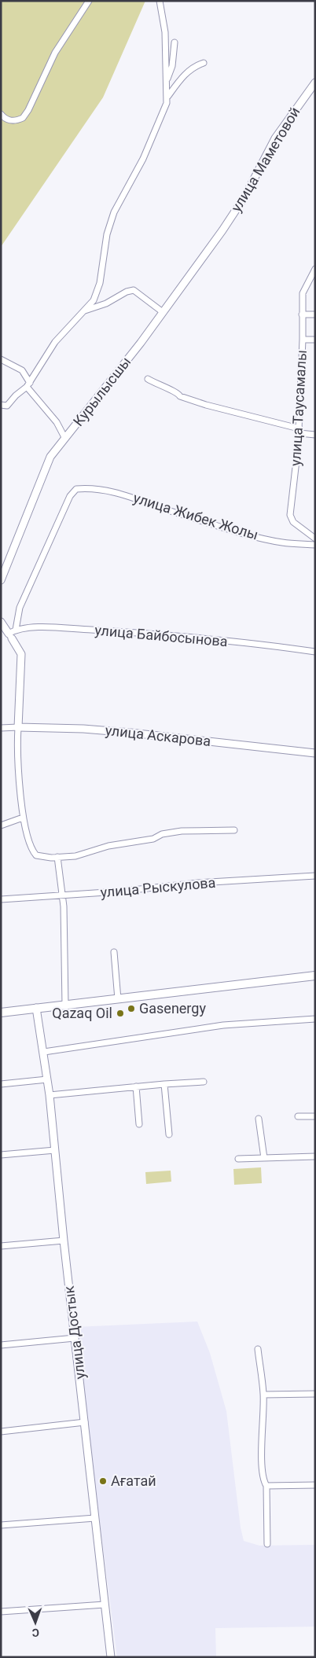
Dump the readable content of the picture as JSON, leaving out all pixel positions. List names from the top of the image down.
{
  "streets": {
    "street": [
      "улица Маметовой",
      "Курылысшы",
      "улица Таусамалы",
      "улица Жибек Жолы",
      "улица Байбосынова",
      "улица Аскарова",
      "улица Рыскулова",
      "улица Достык"
    ]
  },
  "crossings": [
    ["улица Маметовой", "Курылысшы"],
    ["улица Жибек Жолы", "улица Байбосынова"]
  ],
  "places": ["Gasenergy", "Qazaq Oil", "Ағатай"],
  "north": "bottom"
}
